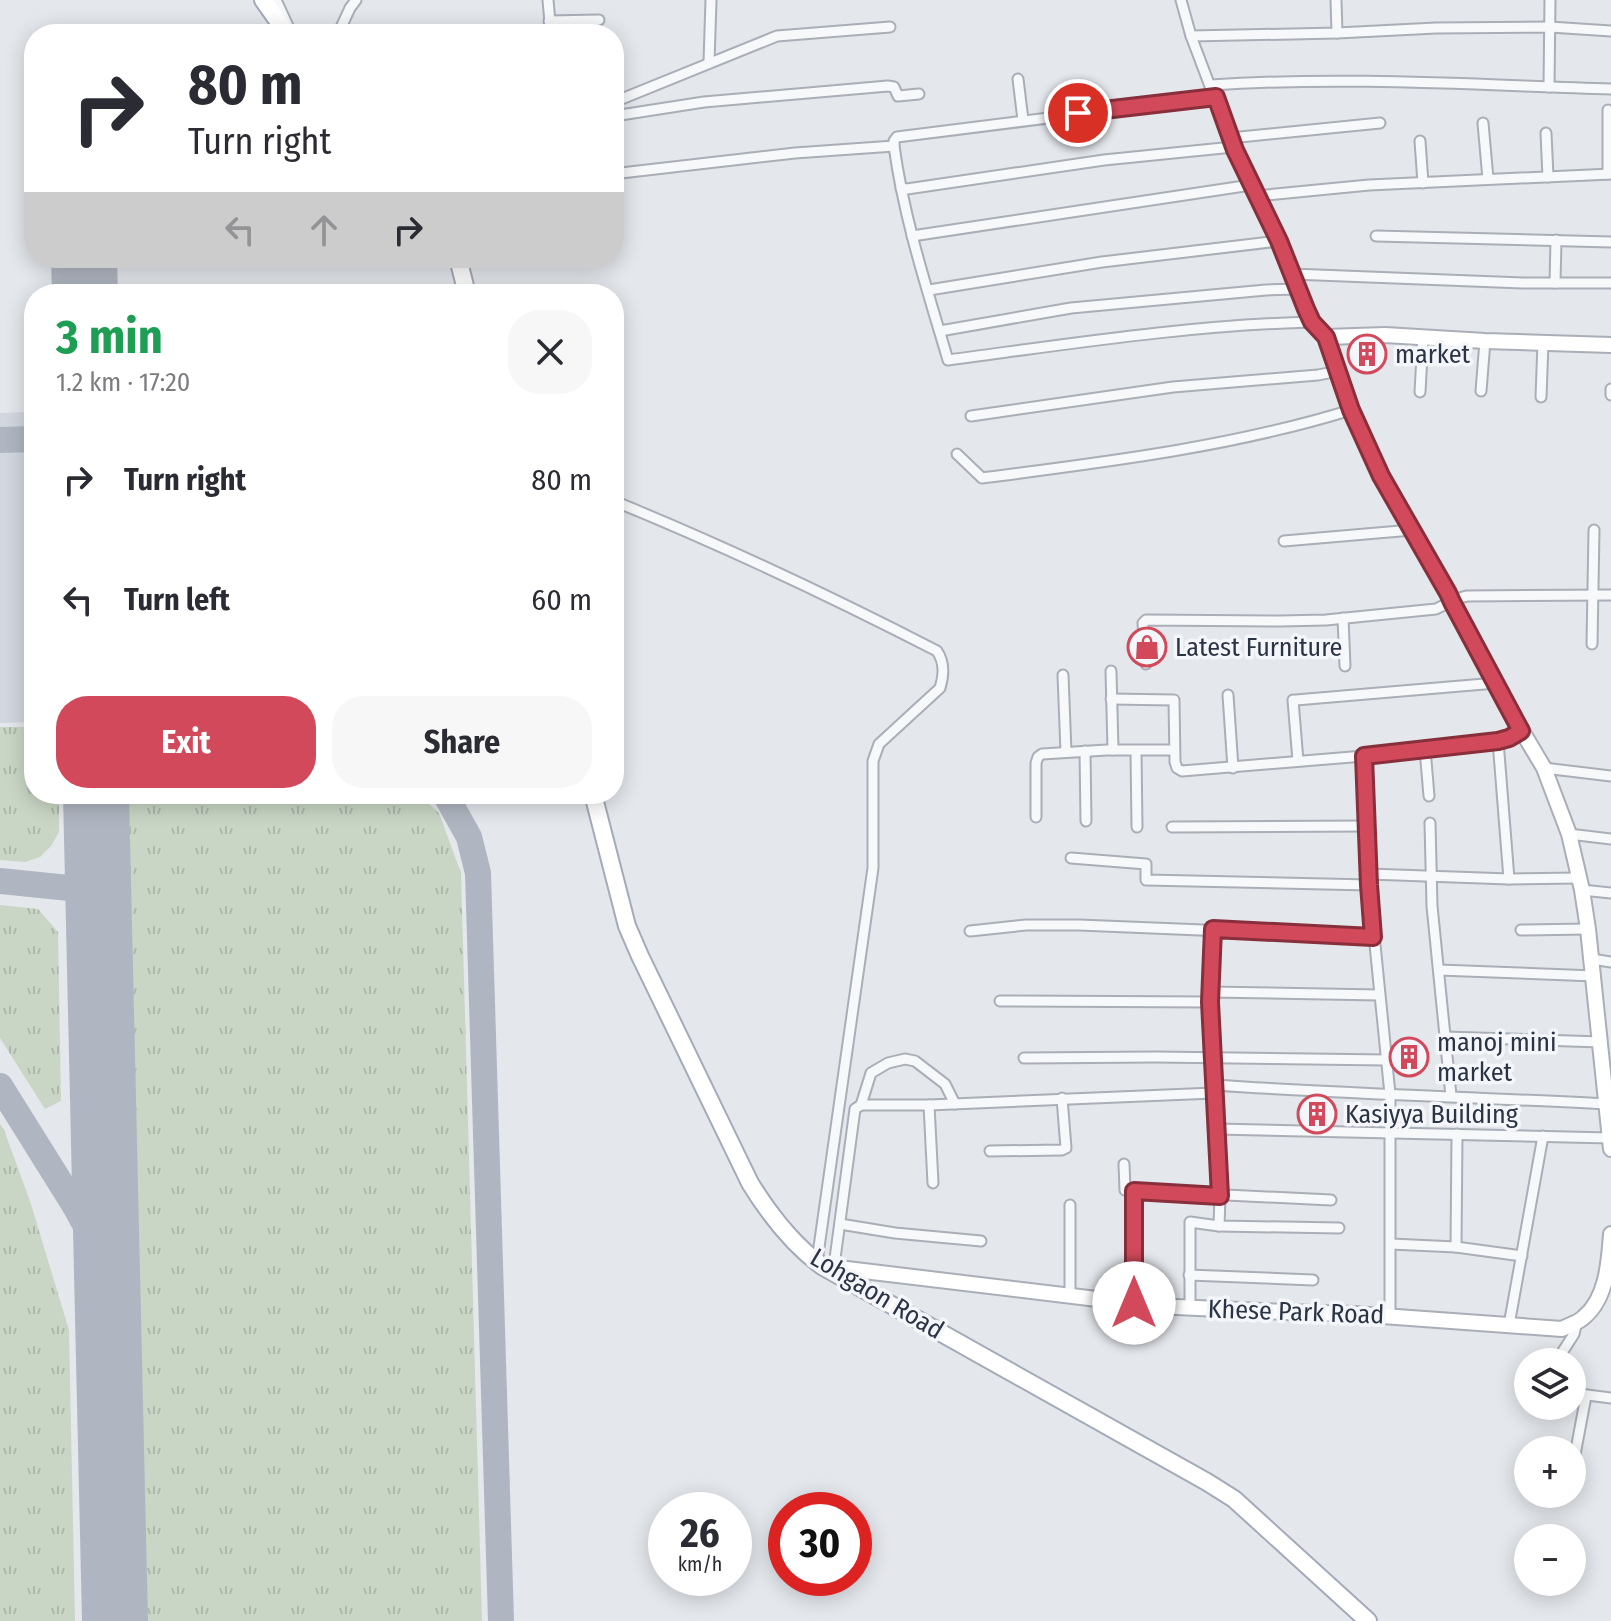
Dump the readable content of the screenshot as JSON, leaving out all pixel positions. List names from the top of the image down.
{
  "streets": {
    "main road": ["Lohgaon Road"],
    "street": ["Khese Park Road"]
  },
  "crossings": [
    ["Lohgaon Road", "Khese Park Road"]
  ],
  "places": {
    "building": ["market", "manoj mini market", "Kasiyya Building"],
    "shop": ["Latest Furniture"]
  },
  "page": {
    "turn": ["80 m", "Turn right"],
    "heading": ["3 min", "1.2 km · 17:20"],
    "list": [
      {
        "name": "Turn right",
        "value": "80 m"
      },
      {
        "name": "Turn left",
        "value": "60 m"
      }
    ],
    "buttons": ["Exit", "Share"],
    "map_buttons": ["+", "−"],
    "speed": "26 km/h",
    "limit": "30"
  }
}
